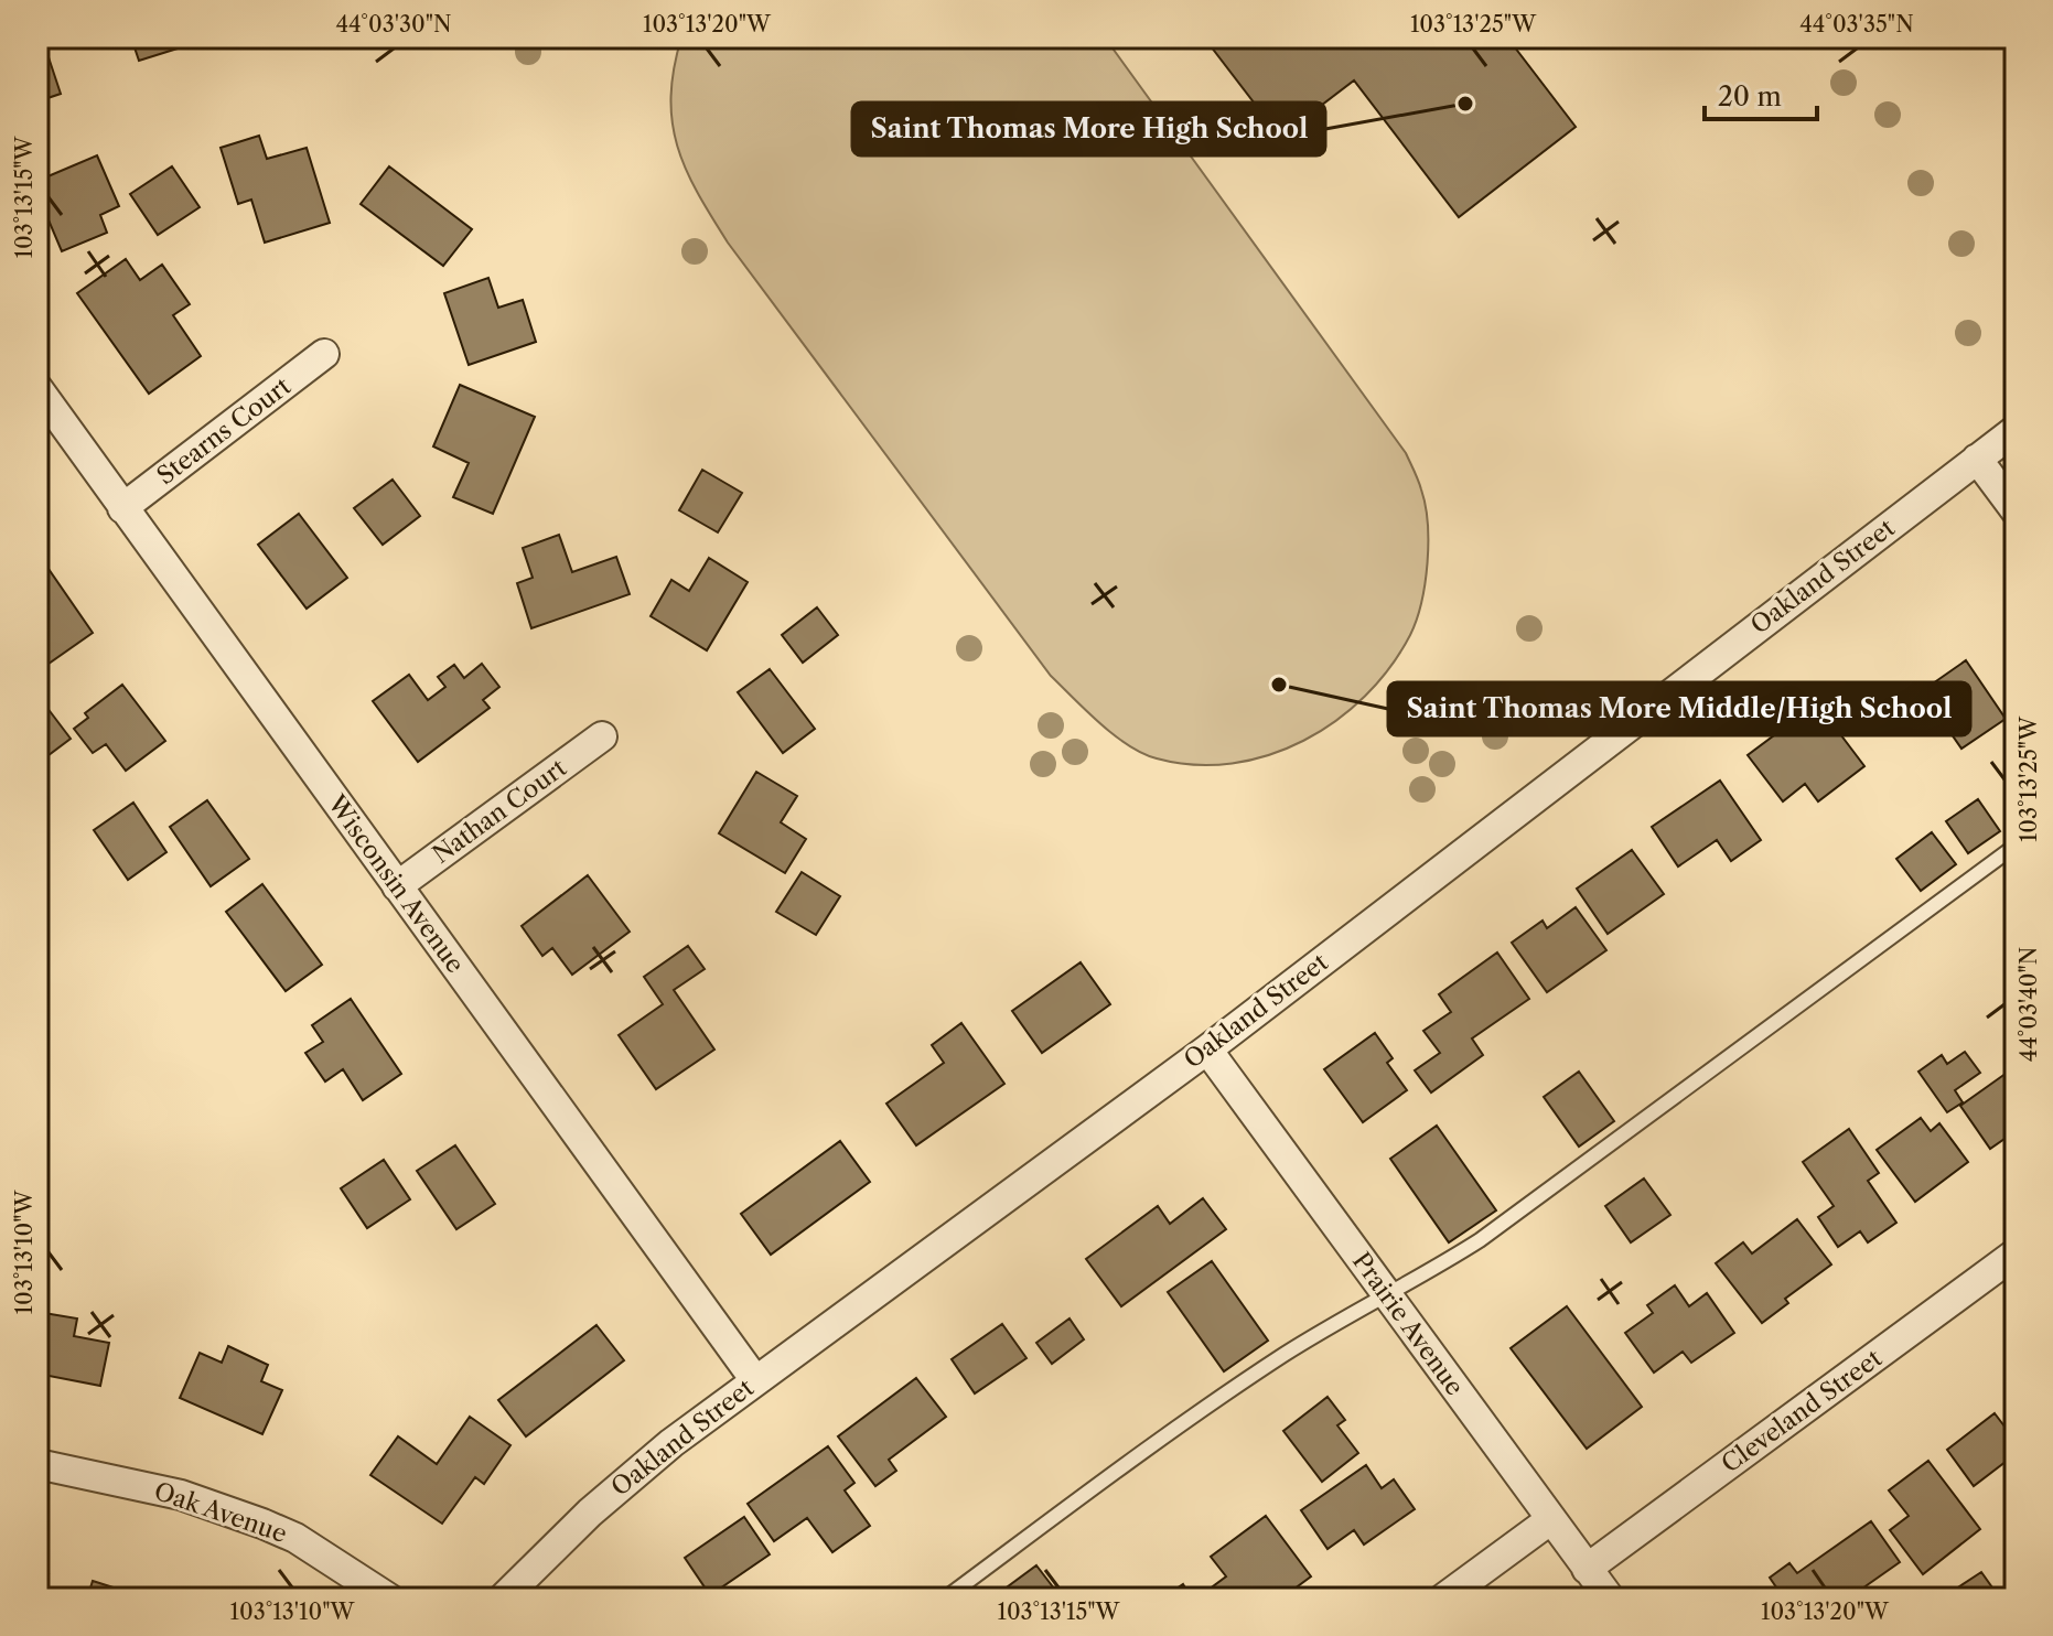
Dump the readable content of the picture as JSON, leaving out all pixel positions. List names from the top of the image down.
{
  "streets": {
    "street": [
      "Stearns Court",
      "Oakland Street",
      "Nathan Court",
      "Wisconsin Avenue",
      "Prairie Avenue",
      "Cleveland Street",
      "Oak Avenue"
    ]
  },
  "crossings": [
    ["Stearns Court", "Wisconsin Avenue"],
    ["Oakland Street", "Wisconsin Avenue"],
    ["Oakland Street", "Prairie Avenue"],
    ["Nathan Court", "Wisconsin Avenue"],
    ["Prairie Avenue", "Cleveland Street"]
  ],
  "places": ["Saint Thomas More High School", "Saint Thomas More Middle/High School"],
  "scale_bar": "20 m",
  "coordinates": [
    "44°03'30\"N",
    "103°13'20\"W",
    "103°13'25\"W",
    "44°03'35\"N",
    "103°13'15\"W",
    "44°03'40\"N",
    "103°13'10\"W"
  ]
}
